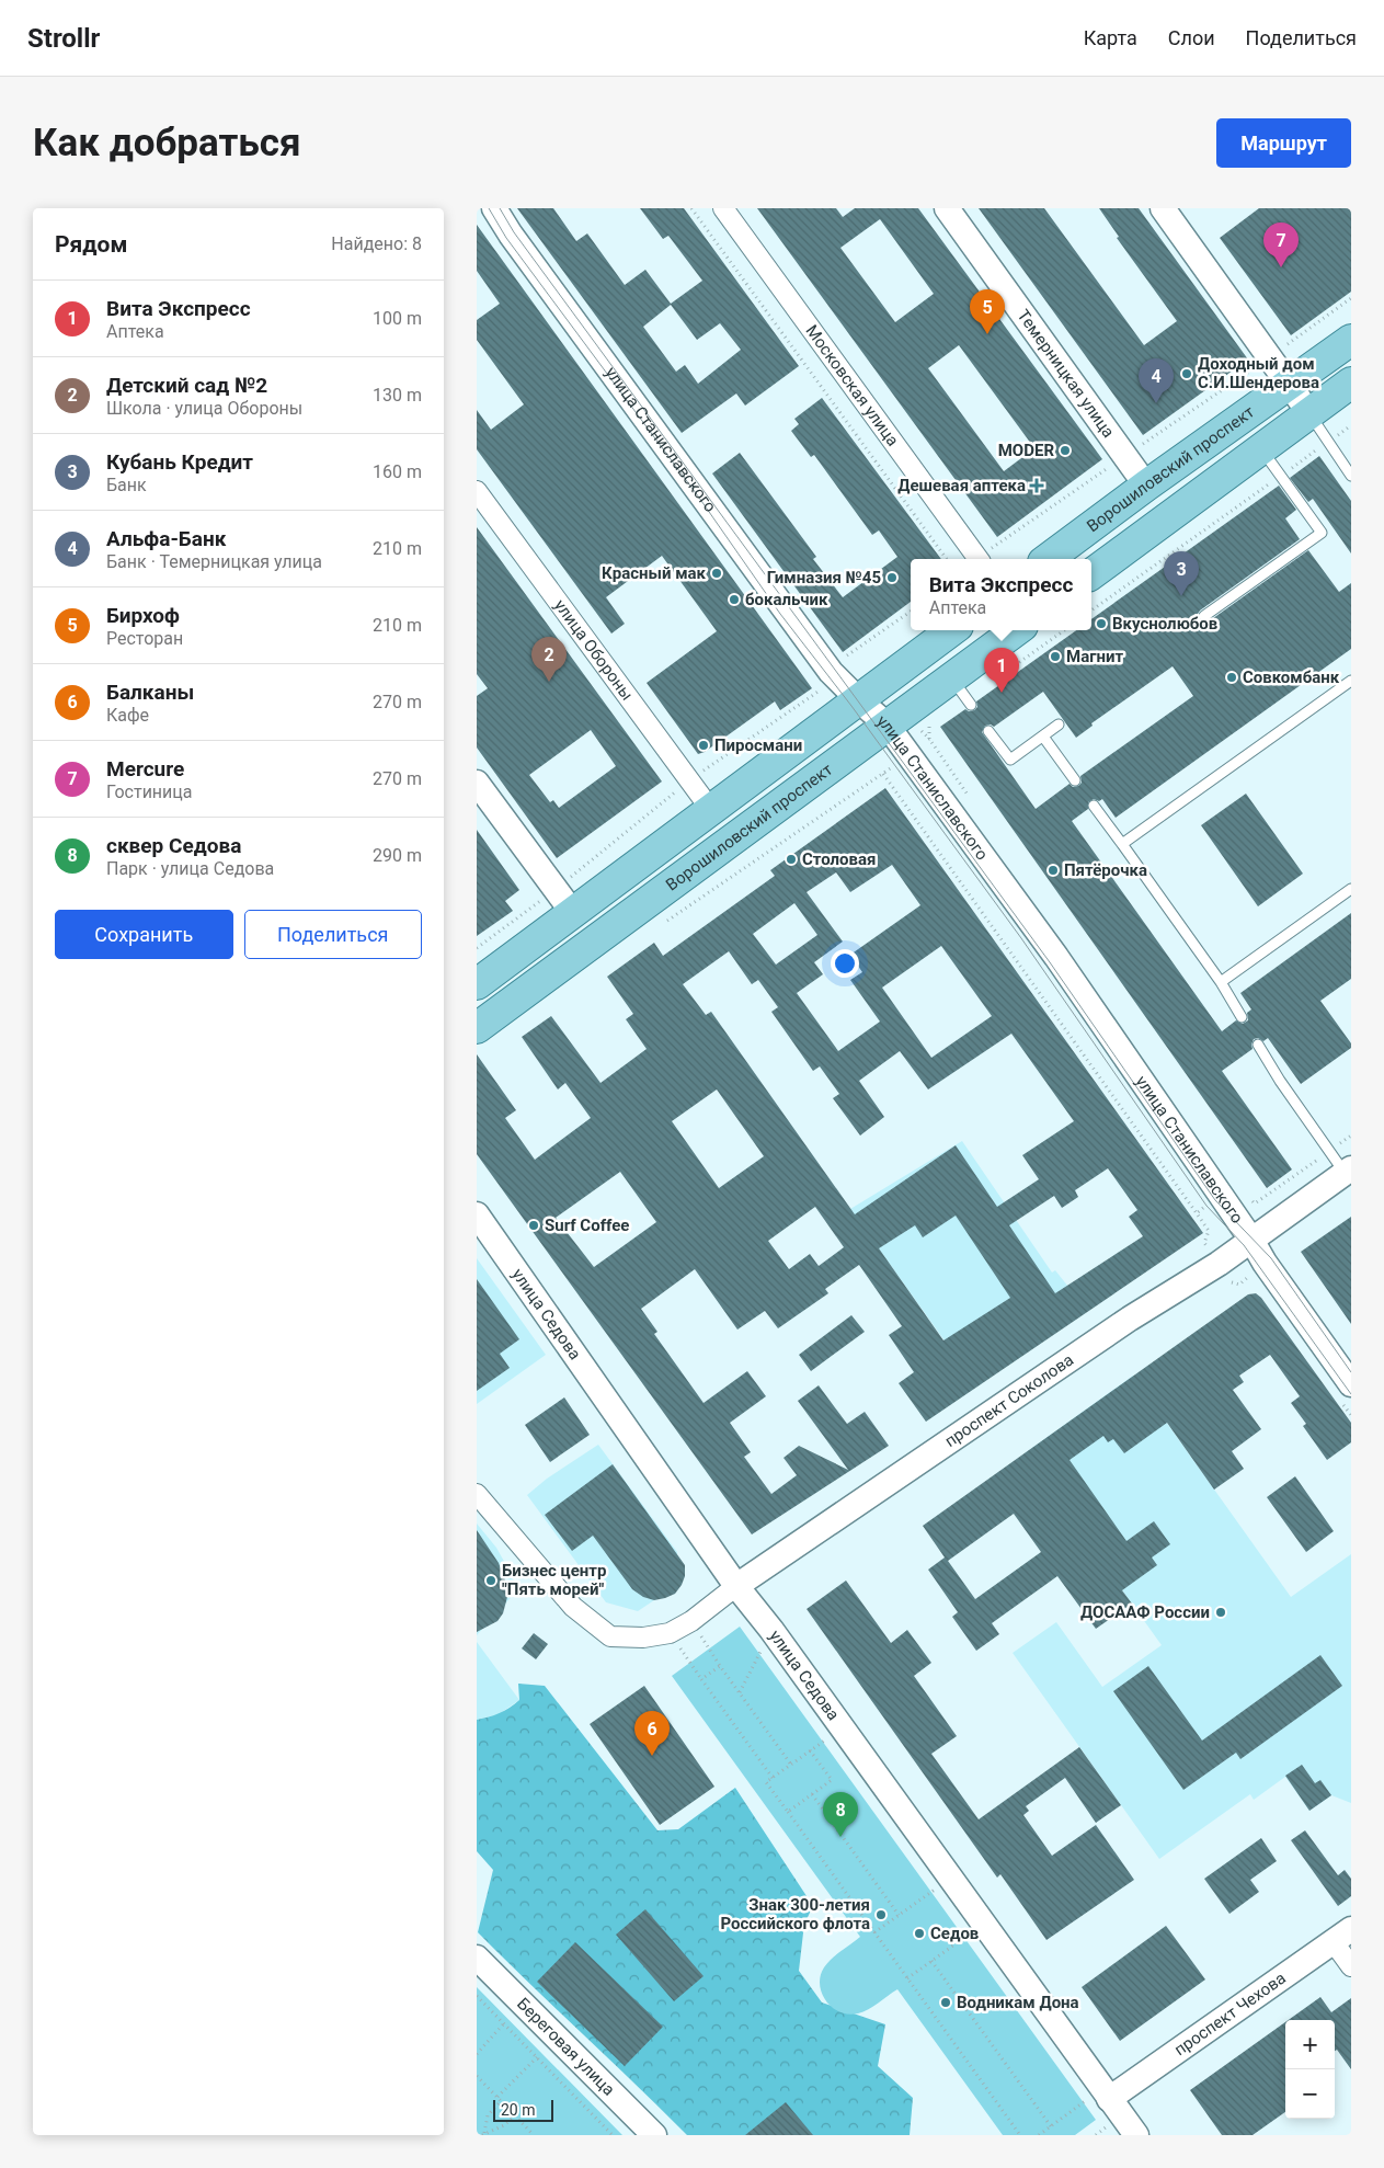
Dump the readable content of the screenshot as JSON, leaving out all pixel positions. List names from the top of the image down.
{
  "streets": {
    "main road": ["Ворошиловский проспект"],
    "street": [
      "Темерницкая улица",
      "Московская улица",
      "улица Станиславского",
      "улица Обороны",
      "улица Седова",
      "проспект Соколова",
      "проспект Чехова",
      "Береговая улица"
    ]
  },
  "crossings": [
    ["Темерницкая улица", "Ворошиловский проспект"],
    ["улица Станиславского", "Ворошиловский проспект"],
    ["улица Станиславского", "проспект Соколова"],
    ["улица Седова", "проспект Соколова"],
    ["улица Седова", "проспект Чехова"]
  ],
  "places": {
    "other": [
      "Доходный дом С.И.Шендерова",
      "MODER",
      "Красный мак",
      "Гимназия №45",
      "бокальчик",
      "Вкуснолюбов",
      "Магнит",
      "Совкомбанк",
      "Пиросмани",
      "Столовая",
      "Пятёрочка",
      "Surf Coffee",
      "Бизнес центр \"Пять морей\"",
      "ДОСААФ России",
      "Знак 300-летия Российского флота",
      "Седов",
      "Водникам Дона"
    ],
    "health": ["Дешевая аптека"]
  },
  "scale_bar": "20 m",
  "page": {
    "header": "Strollr",
    "nav": ["Карта", "Слои", "Поделиться"],
    "buttons": [
      "Маршрут",
      ["Сохранить", "Поделиться"]
    ],
    "title": "Как добраться",
    "heading": ["Рядом", "Найдено: 8"],
    "pins": [
      "7",
      "5",
      "4",
      "3",
      "2",
      "1",
      "6",
      "8"
    ],
    "list": [
      {
        "mark": "1",
        "name": "Вита Экспресс",
        "note": "Аптека",
        "value": "100 m"
      },
      {
        "mark": "2",
        "name": "Детский сад №2",
        "note": "Школа · улица Обороны",
        "value": "130 m"
      },
      {
        "mark": "3",
        "name": "Кубань Кредит",
        "note": "Банк",
        "value": "160 m"
      },
      {
        "mark": "4",
        "name": "Альфа-Банк",
        "note": "Банк · Темерницкая улица",
        "value": "210 m"
      },
      {
        "mark": "5",
        "name": "Бирхоф",
        "note": "Ресторан",
        "value": "210 m"
      },
      {
        "mark": "6",
        "name": "Балканы",
        "note": "Кафе",
        "value": "270 m"
      },
      {
        "mark": "7",
        "name": "Mercure",
        "note": "Гостиница",
        "value": "270 m"
      },
      {
        "mark": "8",
        "name": "сквер Седова",
        "note": "Парк · улица Седова",
        "value": "290 m"
      }
    ],
    "popup": ["Вита Экспресс", "Аптека"],
    "map_buttons": ["+", "−"],
    "scale": "20 m"
  }
}
